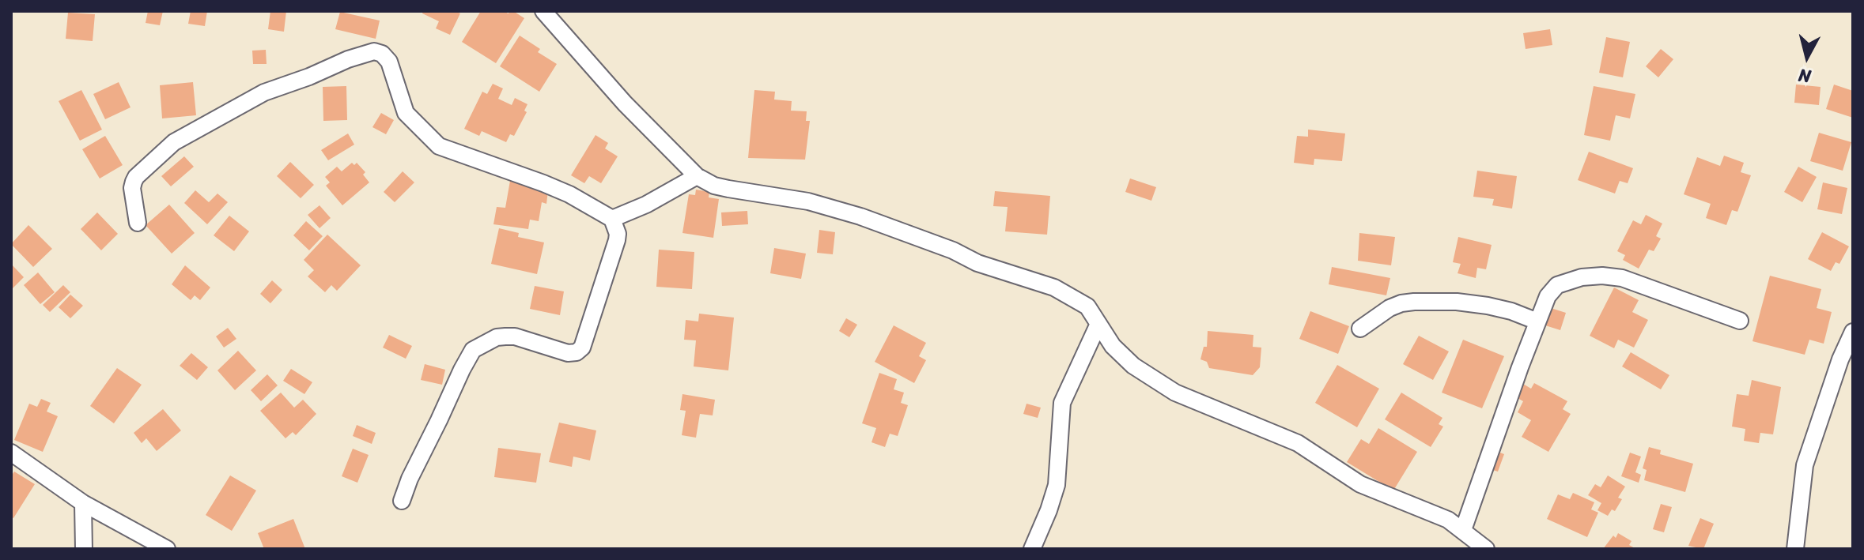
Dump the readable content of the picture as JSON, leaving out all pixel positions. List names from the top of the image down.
{
  "north": "bottom"
}
